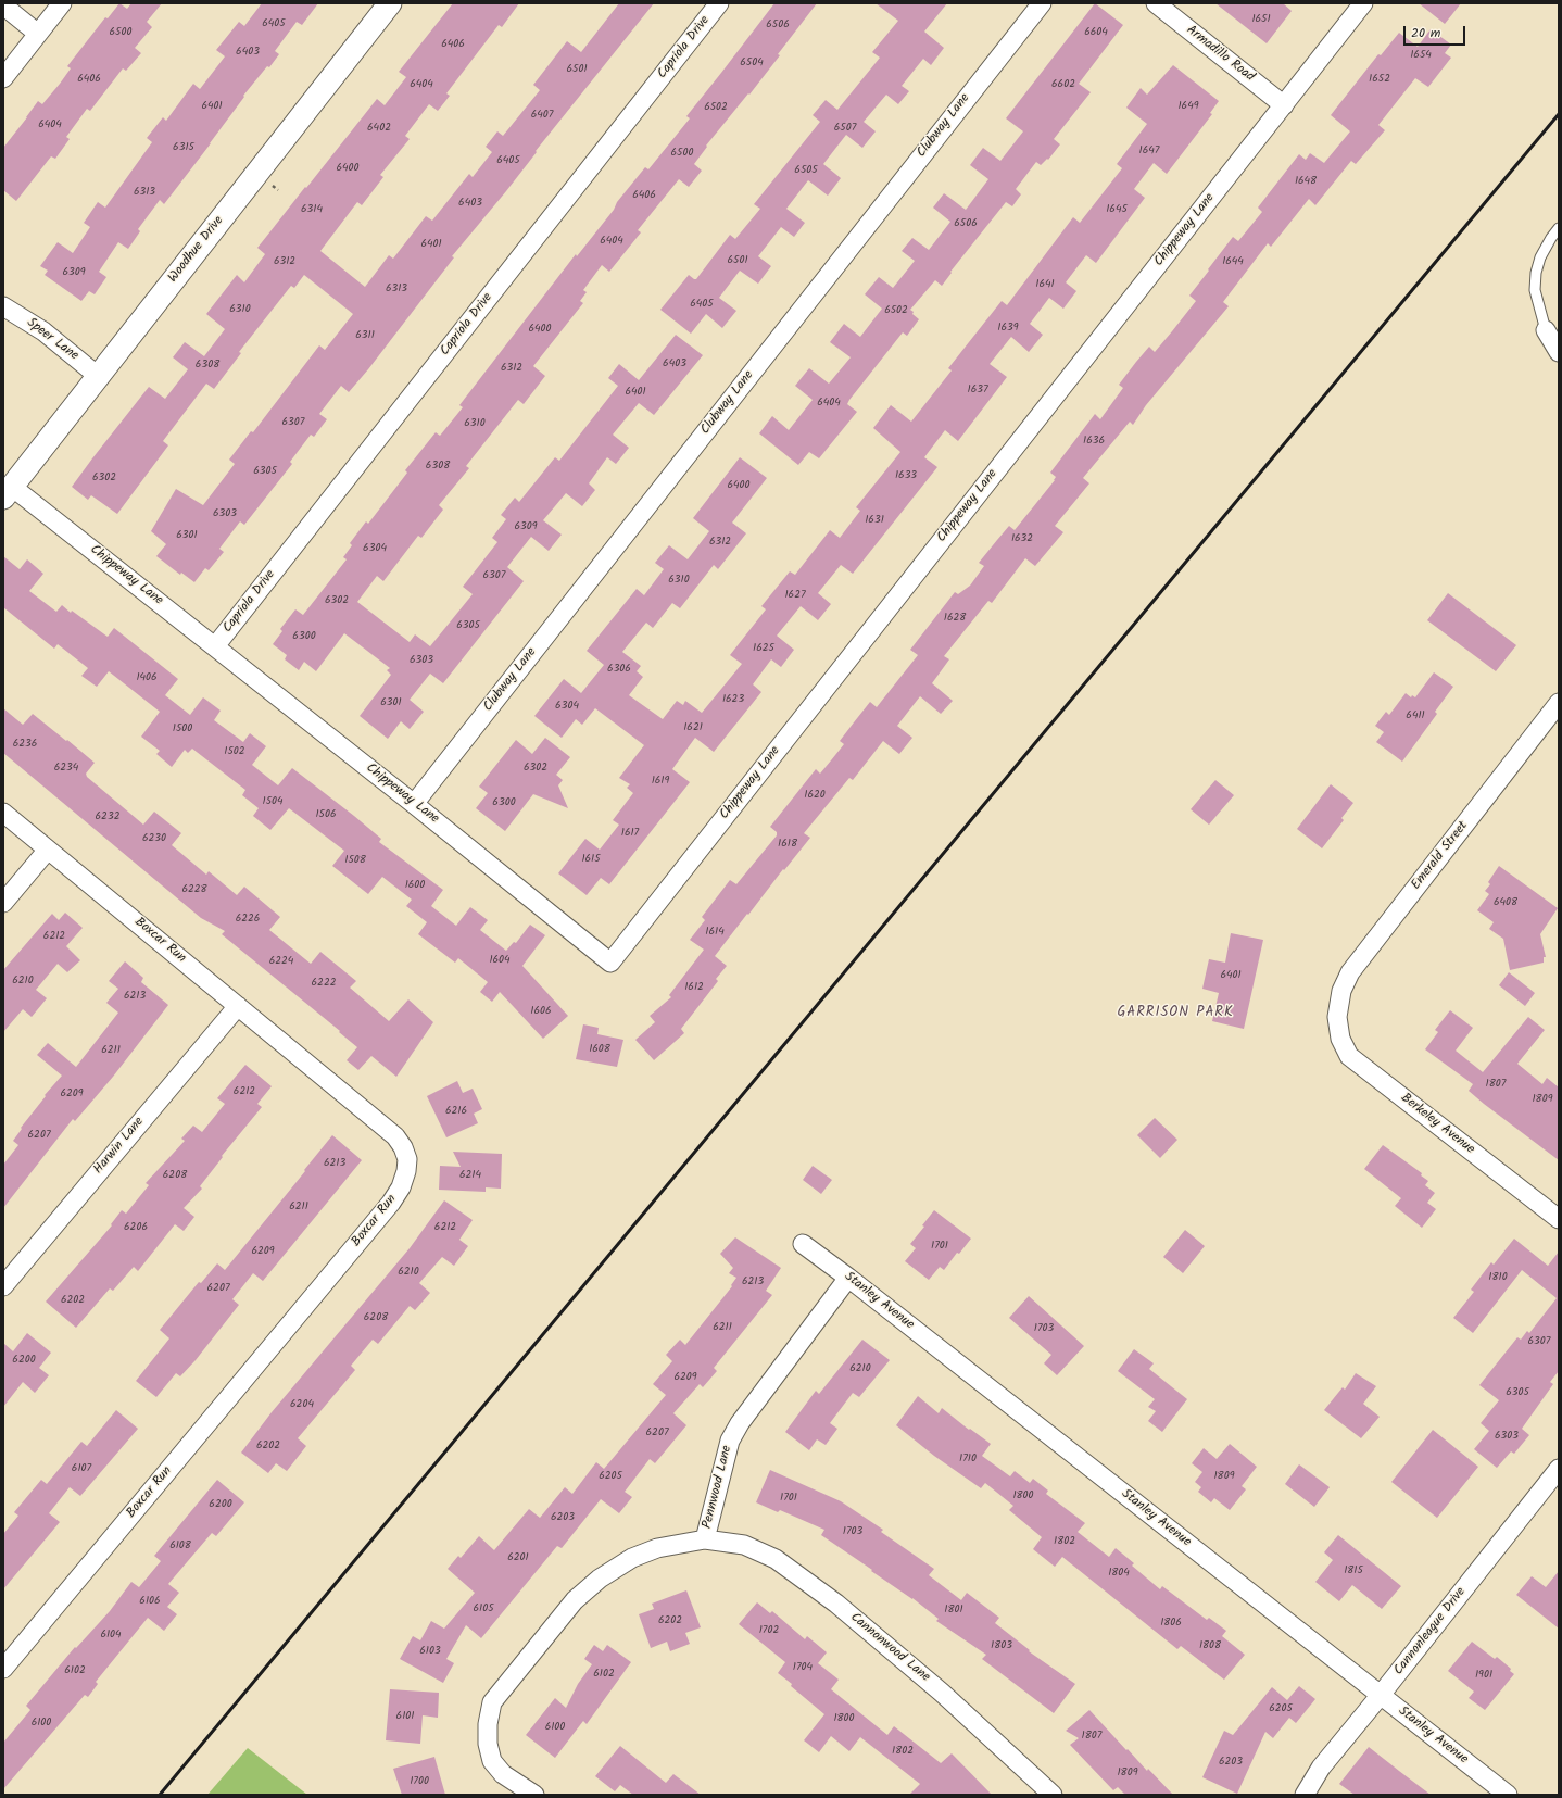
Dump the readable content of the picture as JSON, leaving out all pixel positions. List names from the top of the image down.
{
  "streets": {
    "street": [
      "Capriola Drive",
      "Armadillo Road",
      "Clubway Lane",
      "Chippeway Lane",
      "Woodhue Drive",
      "Speer Lane",
      "Emerald Street",
      "Boxcar Run",
      "Berkeley Avenue",
      "Harwin Lane",
      "Stanley Avenue",
      "Pennwood Lane",
      "Cannonleague Drive",
      "Cannonwood Lane"
    ]
  },
  "crossings": [
    ["Capriola Drive", "Chippeway Lane"],
    ["Armadillo Road", "Chippeway Lane"],
    ["Clubway Lane", "Chippeway Lane"],
    ["Chippeway Lane", "Woodhue Drive"],
    ["Woodhue Drive", "Speer Lane"],
    ["Emerald Street", "Berkeley Avenue"],
    ["Boxcar Run", "Harwin Lane"],
    ["Stanley Avenue", "Pennwood Lane"],
    ["Stanley Avenue", "Cannonleague Drive"],
    ["Pennwood Lane", "Cannonwood Lane"]
  ],
  "districts": ["GARRISON PARK"],
  "house_numbers": [
    "1651",
    "6405",
    "6506",
    "6500",
    "6604",
    "6406",
    "6403",
    "1654",
    "6504",
    "6501",
    "6406",
    "1652",
    "6404",
    "6602",
    "6401",
    "1649",
    "6502",
    "6407",
    "6404",
    "6402",
    "6507",
    "6315",
    "1647",
    "6500",
    "6405",
    "6400",
    "6505",
    "1648",
    "6313",
    "6406",
    "6403",
    "6314",
    "1645",
    "6506",
    "6404",
    "6401",
    "6501",
    "6312",
    "1644",
    "6309",
    "1641",
    "6313",
    "6405",
    "6310",
    "6502",
    "1639",
    "6400",
    "6311",
    "6403",
    "6308",
    "6312",
    "1637",
    "6401",
    "6404",
    "6307",
    "6310",
    "1636",
    "6308",
    "6305",
    "1633",
    "6302",
    "6400",
    "6303",
    "1631",
    "6309",
    "6301",
    "1632",
    "6312",
    "6304",
    "6307",
    "6310",
    "1627",
    "6302",
    "1628",
    "6305",
    "6300",
    "1625",
    "6303",
    "6306",
    "1406",
    "1623",
    "6301",
    "6304",
    "6411",
    "1621",
    "1500",
    "6236",
    "1502",
    "6234",
    "6302",
    "1619",
    "1620",
    "1504",
    "6300",
    "1506",
    "6232",
    "1617",
    "6230",
    "1618",
    "1615",
    "1508",
    "1600",
    "6228",
    "6408",
    "6226",
    "1614",
    "6212",
    "1604",
    "6224",
    "6401",
    "6210",
    "6222",
    "1612",
    "6213",
    "1606",
    "1608",
    "6211",
    "1807",
    "6212",
    "6209",
    "1809",
    "6216",
    "6207",
    "6213",
    "6208",
    "6214",
    "6211",
    "6206",
    "6212",
    "1701",
    "6209",
    "6210",
    "1810",
    "6213",
    "6207",
    "6202",
    "6208",
    "6211",
    "1703",
    "6307",
    "6200",
    "6210",
    "6209",
    "6305",
    "6204",
    "6207",
    "6303",
    "6202",
    "1710",
    "6107",
    "6205",
    "1809",
    "1800",
    "1701",
    "6200",
    "6203",
    "1703",
    "1802",
    "6108",
    "6201",
    "1815",
    "1804",
    "6106",
    "6105",
    "1801",
    "6202",
    "1806",
    "1702",
    "6104",
    "1803",
    "1808",
    "6103",
    "1704",
    "6102",
    "6102",
    "1901",
    "6205",
    "6101",
    "1800",
    "6100",
    "6100",
    "1807",
    "1802",
    "6203",
    "1809",
    "1700"
  ],
  "scale_bar": "20 m"
}
